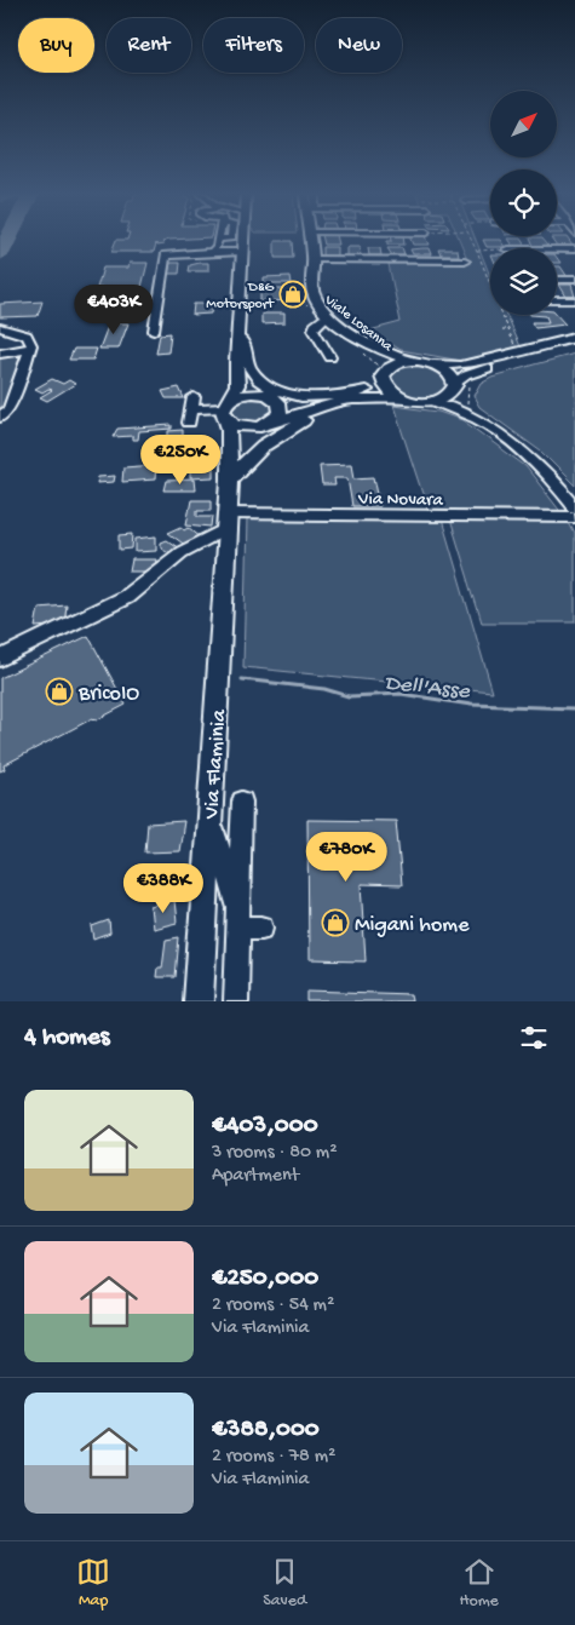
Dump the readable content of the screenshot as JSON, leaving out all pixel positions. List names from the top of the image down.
{
  "streets": {
    "main road": ["Viale Losanna", "Via Flaminia"],
    "street": ["Via Novara"]
  },
  "crossings": [
    ["Via Novara", "Via Flaminia"]
  ],
  "water": ["Dell'Asse"],
  "places": {
    "shop": ["D&G Motorsport", "BricoIO", "Migani home"]
  },
  "north": "top right",
  "page": {
    "chip": [
      "Buy",
      "Rent",
      "Filters",
      "New"
    ],
    "price": [
      "€403K",
      "€250K",
      "€780K",
      "€388K"
    ],
    "heading": "4 homes",
    "list": [
      {
        "name": "€403,000",
        "note": "3 rooms · 80 m² · Apartment"
      },
      {
        "name": "€250,000",
        "note": "2 rooms · 54 m² · Via Flaminia"
      },
      {
        "name": "€388,000",
        "note": "2 rooms · 78 m² · Via Flaminia"
      }
    ],
    "tabs": ["Map", "Saved", "Home"]
  }
}
